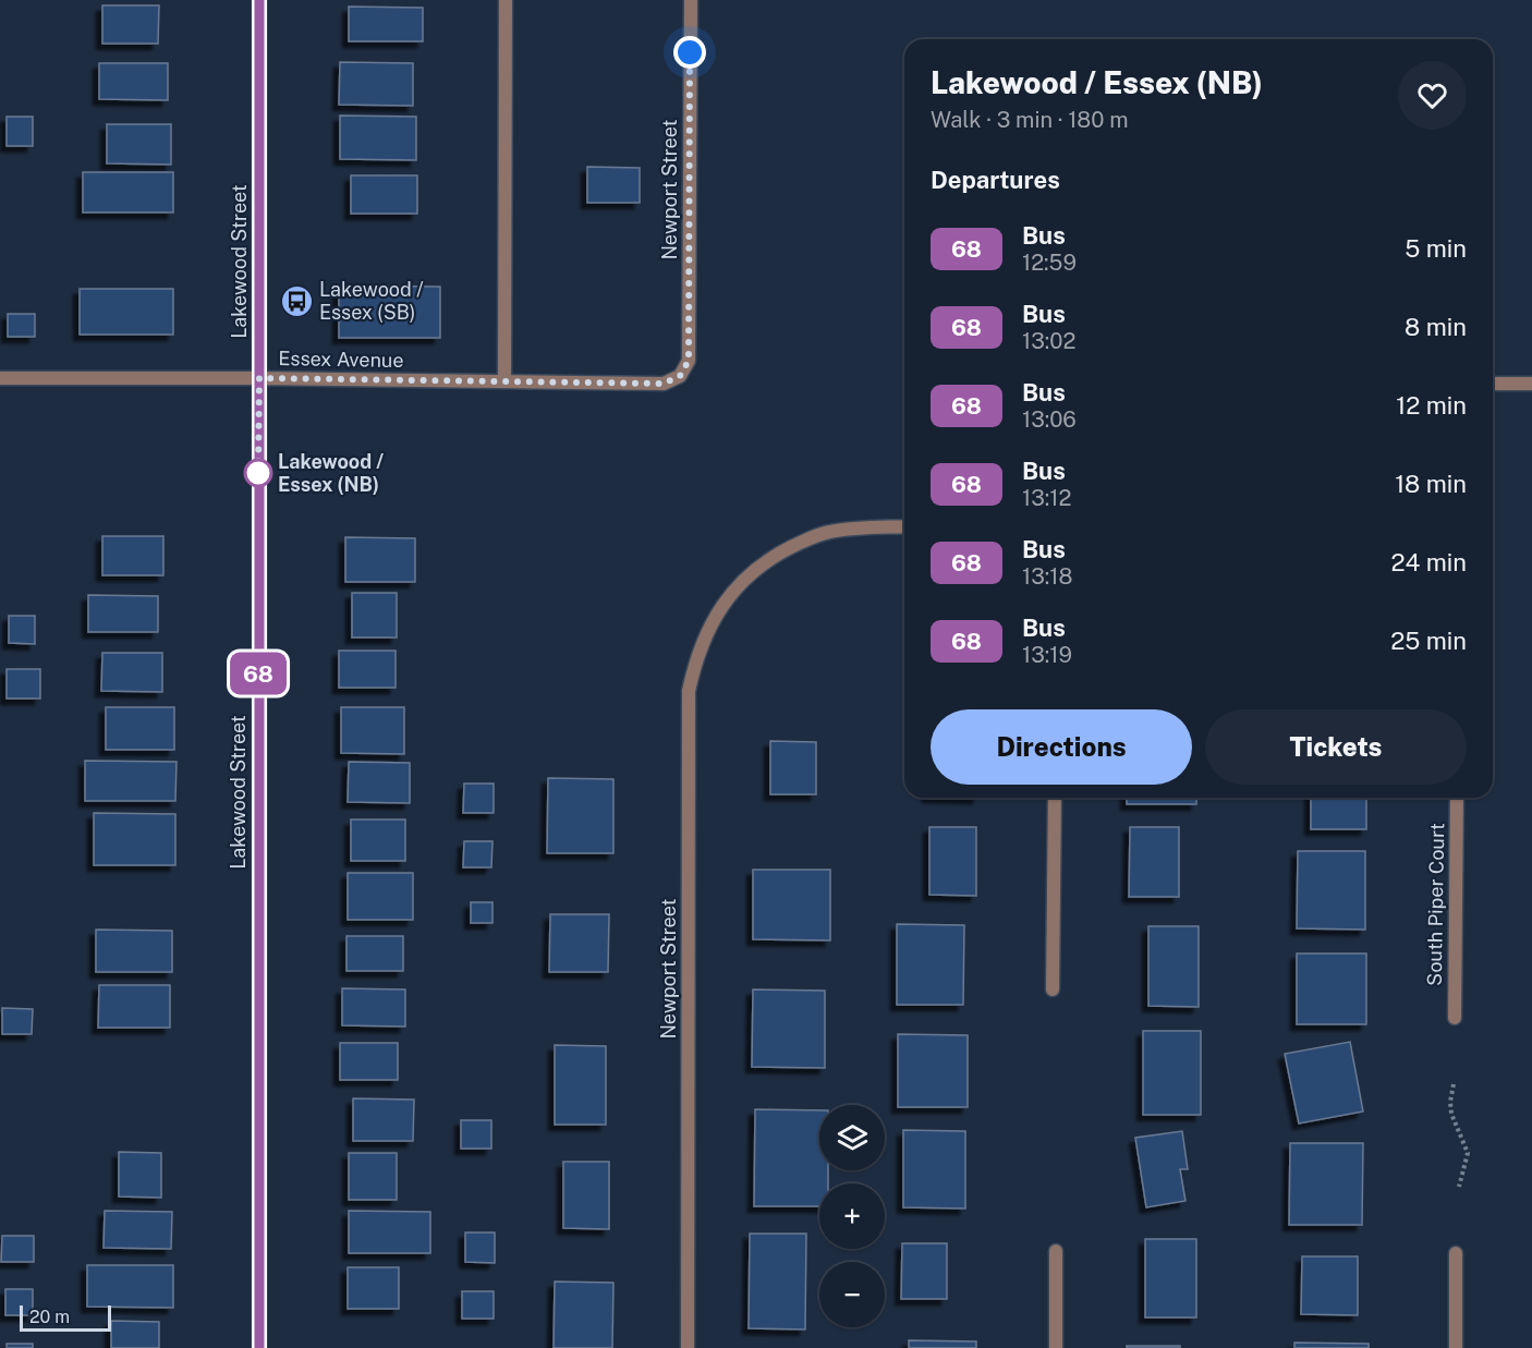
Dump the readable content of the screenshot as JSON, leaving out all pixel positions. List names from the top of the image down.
{
  "streets": {
    "street": [
      "Newport Street",
      "Lakewood Street",
      "Essex Avenue",
      "South Piper Court"
    ]
  },
  "crossings": [
    ["Newport Street", "Essex Avenue"],
    ["Lakewood Street", "Essex Avenue"]
  ],
  "places": {
    "bus stop": ["Lakewood / Essex (SB)"],
    "other": ["Lakewood / Essex (NB)"]
  },
  "lines": ["bus line 68"],
  "scale_bar": "20 m",
  "page": {
    "on_map": "68",
    "heading": [
      ["Lakewood / Essex (NB)", "Walk · 3 min · 180 m"],
      "Departures"
    ],
    "list": [
      {
        "mark": "68",
        "name": "Bus",
        "note": "12:59",
        "value": "5 min"
      },
      {
        "mark": "68",
        "name": "Bus",
        "note": "13:02",
        "value": "8 min"
      },
      {
        "mark": "68",
        "name": "Bus",
        "note": "13:06",
        "value": "12 min"
      },
      {
        "mark": "68",
        "name": "Bus",
        "note": "13:12",
        "value": "18 min"
      },
      {
        "mark": "68",
        "name": "Bus",
        "note": "13:18",
        "value": "24 min"
      },
      {
        "mark": "68",
        "name": "Bus",
        "note": "13:19",
        "value": "25 min"
      }
    ],
    "buttons": ["Directions", "Tickets"],
    "map_buttons": ["+", "−"],
    "scale": "20 m"
  }
}
